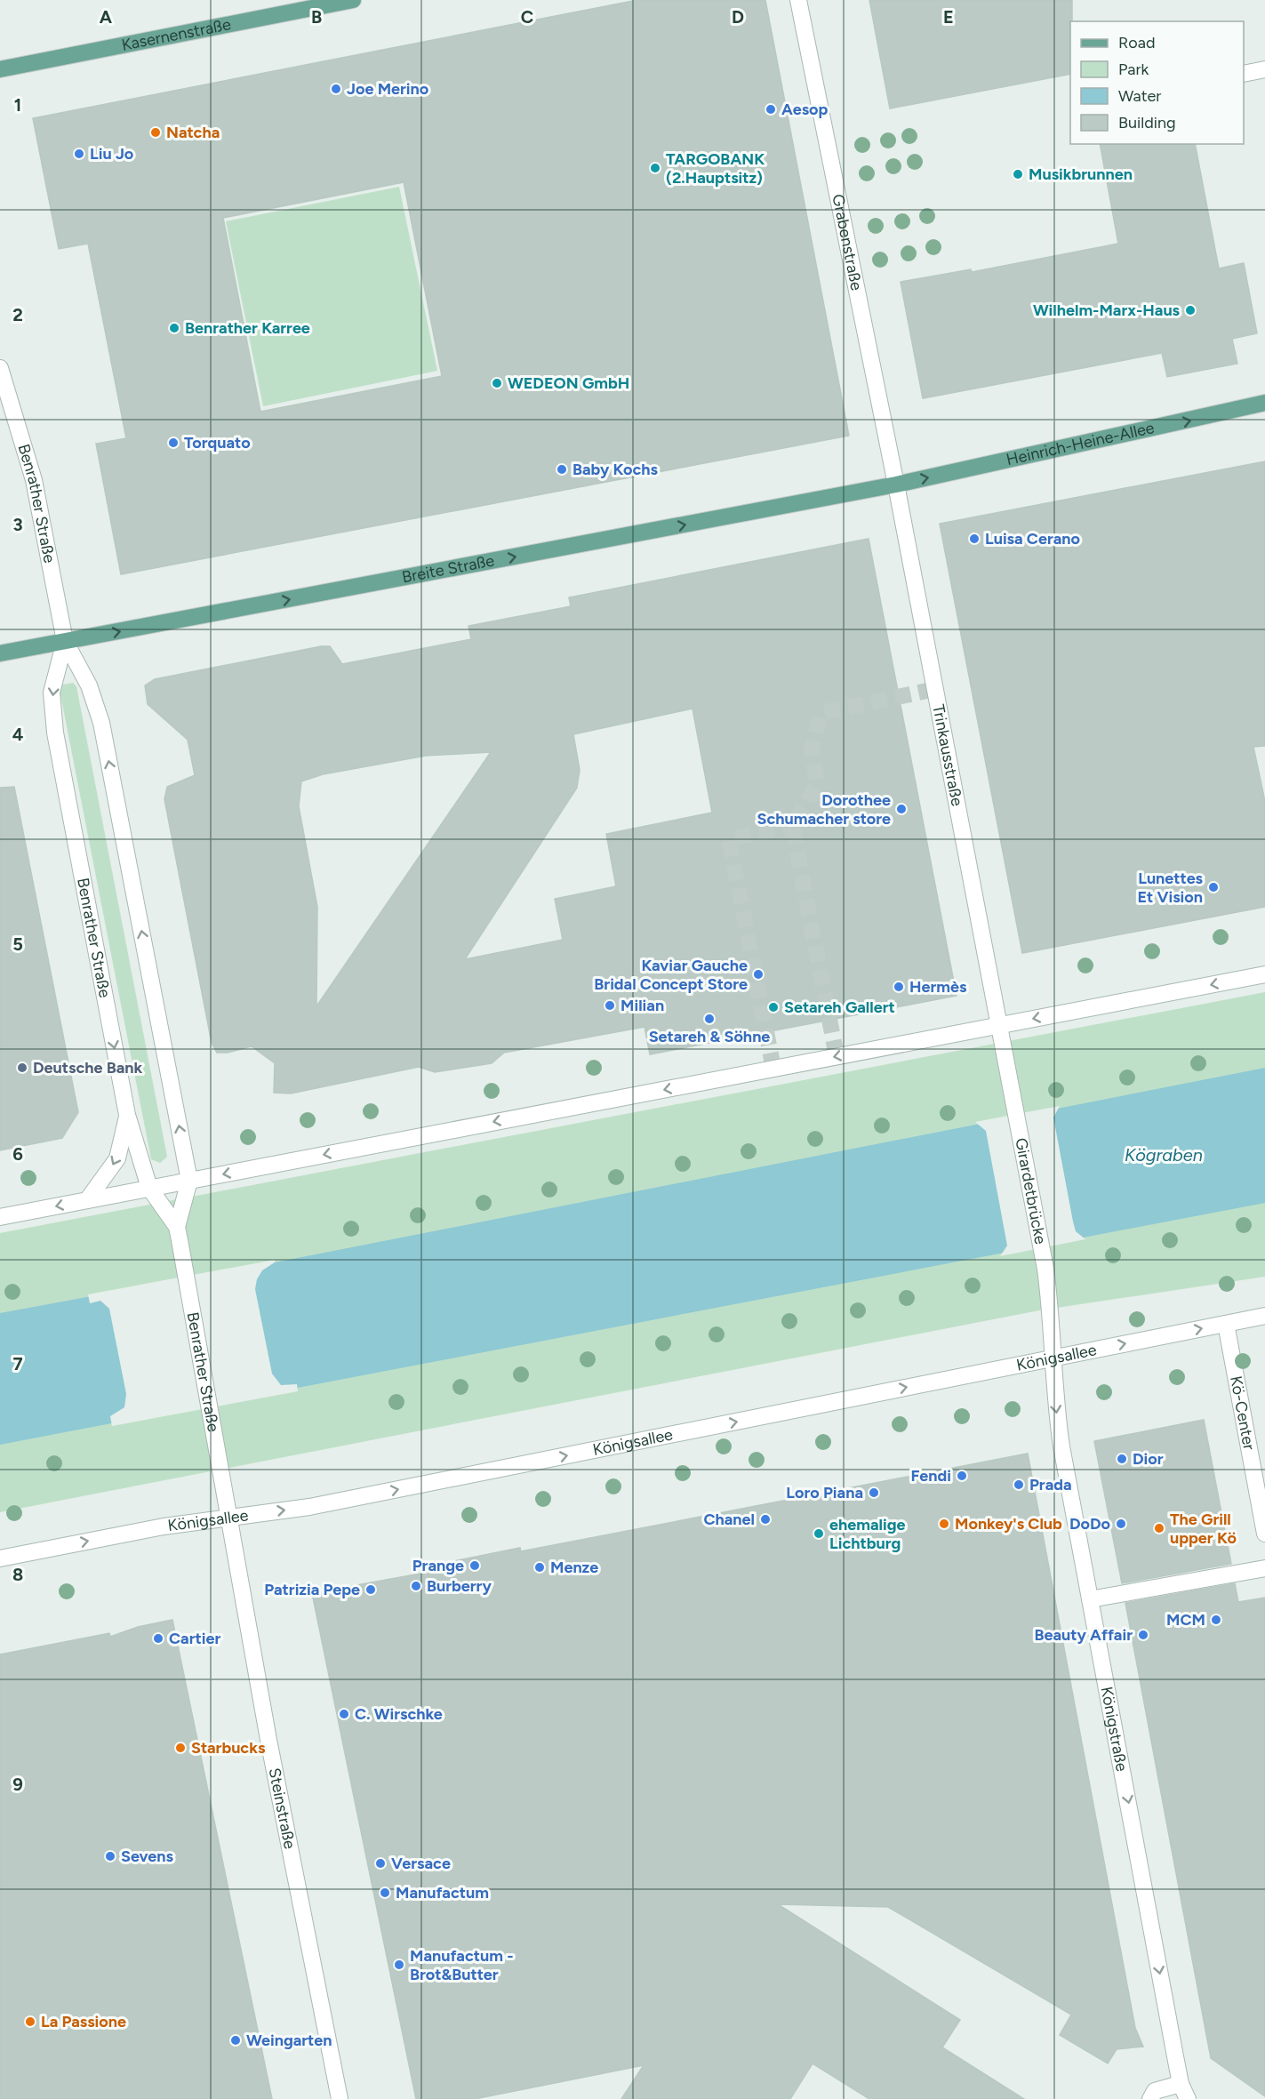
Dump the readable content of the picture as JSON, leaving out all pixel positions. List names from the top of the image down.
{
  "streets": {
    "main road": ["Kasernenstraße", "Heinrich-Heine-Allee", "Breite Straße"],
    "street": [
      "Grabenstraße",
      "Benrather Straße",
      "Trinkausstraße",
      "Girardetbrücke",
      "Königsallee",
      "Kö-Center",
      "Königstraße",
      "Steinstraße"
    ]
  },
  "crossings": [
    ["Grabenstraße", "Heinrich-Heine-Allee"],
    ["Grabenstraße", "Breite Straße"],
    ["Grabenstraße", "Trinkausstraße"],
    ["Heinrich-Heine-Allee", "Breite Straße"],
    ["Heinrich-Heine-Allee", "Trinkausstraße"],
    ["Benrather Straße", "Breite Straße"],
    ["Benrather Straße", "Königsallee"],
    ["Benrather Straße", "Steinstraße"],
    ["Breite Straße", "Trinkausstraße"],
    ["Trinkausstraße", "Girardetbrücke"],
    ["Girardetbrücke", "Königsallee"],
    ["Girardetbrücke", "Königstraße"],
    ["Königsallee", "Kö-Center"],
    ["Königsallee", "Königstraße"],
    ["Königsallee", "Steinstraße"]
  ],
  "one_way": [
    "Heinrich-Heine-Allee",
    "Breite Straße",
    "Königsallee",
    "Königstraße"
  ],
  "water": ["Kögraben"],
  "places": [
    "Joe Merino",
    "Aesop",
    "Natcha",
    "Liu Jo",
    "TARGOBANK (2.Hauptsitz)",
    "Musikbrunnen",
    "Wilhelm-Marx-Haus",
    "Benrather Karree",
    "WEDEON GmbH",
    "Torquato",
    "Baby Kochs",
    "Luisa Cerano",
    "Dorothee Schumacher store",
    "Lunettes Et Vision",
    "Kaviar Gauche Bridal Concept Store",
    "Hermès",
    "Milian",
    "Setareh Gallert",
    "Setareh & Söhne",
    "Deutsche Bank",
    "Dior",
    "Fendi",
    "Prada",
    "Loro Piana",
    "Chanel",
    "Monkey's Club",
    "DoDo",
    "The Grill upper Kö",
    "ehemalige Lichtburg",
    "Prange",
    "Menze",
    "Burberry",
    "Patrizia Pepe",
    "MCM",
    "Beauty Affair",
    "Cartier",
    "C. Wirschke",
    "Starbucks",
    "Sevens",
    "Versace",
    "Manufactum",
    "Manufactum - Brot&Butter",
    "La Passione",
    "Weingarten"
  ],
  "legend": [
    "Road",
    "Park",
    "Water",
    "Building"
  ],
  "grid": {
    "columns": [
      "A",
      "B",
      "C",
      "D",
      "E"
    ],
    "rows": [
      "1",
      "2",
      "3",
      "4",
      "5",
      "6",
      "7",
      "8",
      "9"
    ]
  }
}
